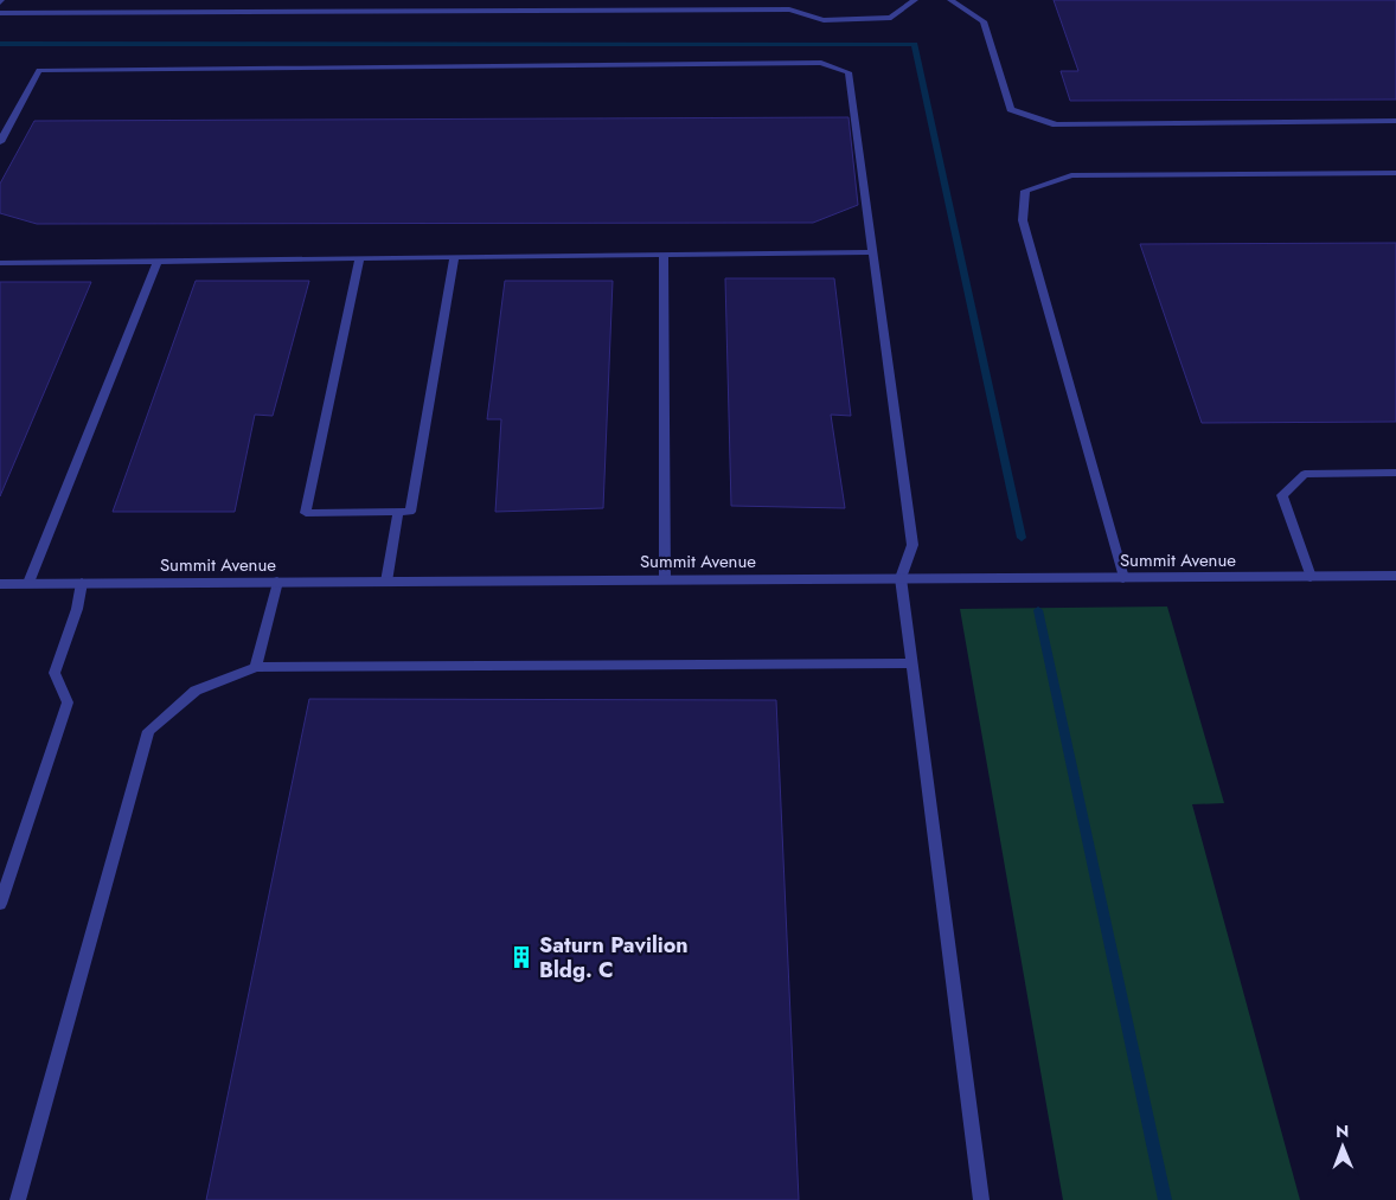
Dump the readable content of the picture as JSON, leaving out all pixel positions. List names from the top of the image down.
{
  "streets": {
    "street": ["Summit Avenue"]
  },
  "places": {
    "building": ["Saturn Pavilion Bldg. C"]
  },
  "north": "top"
}
